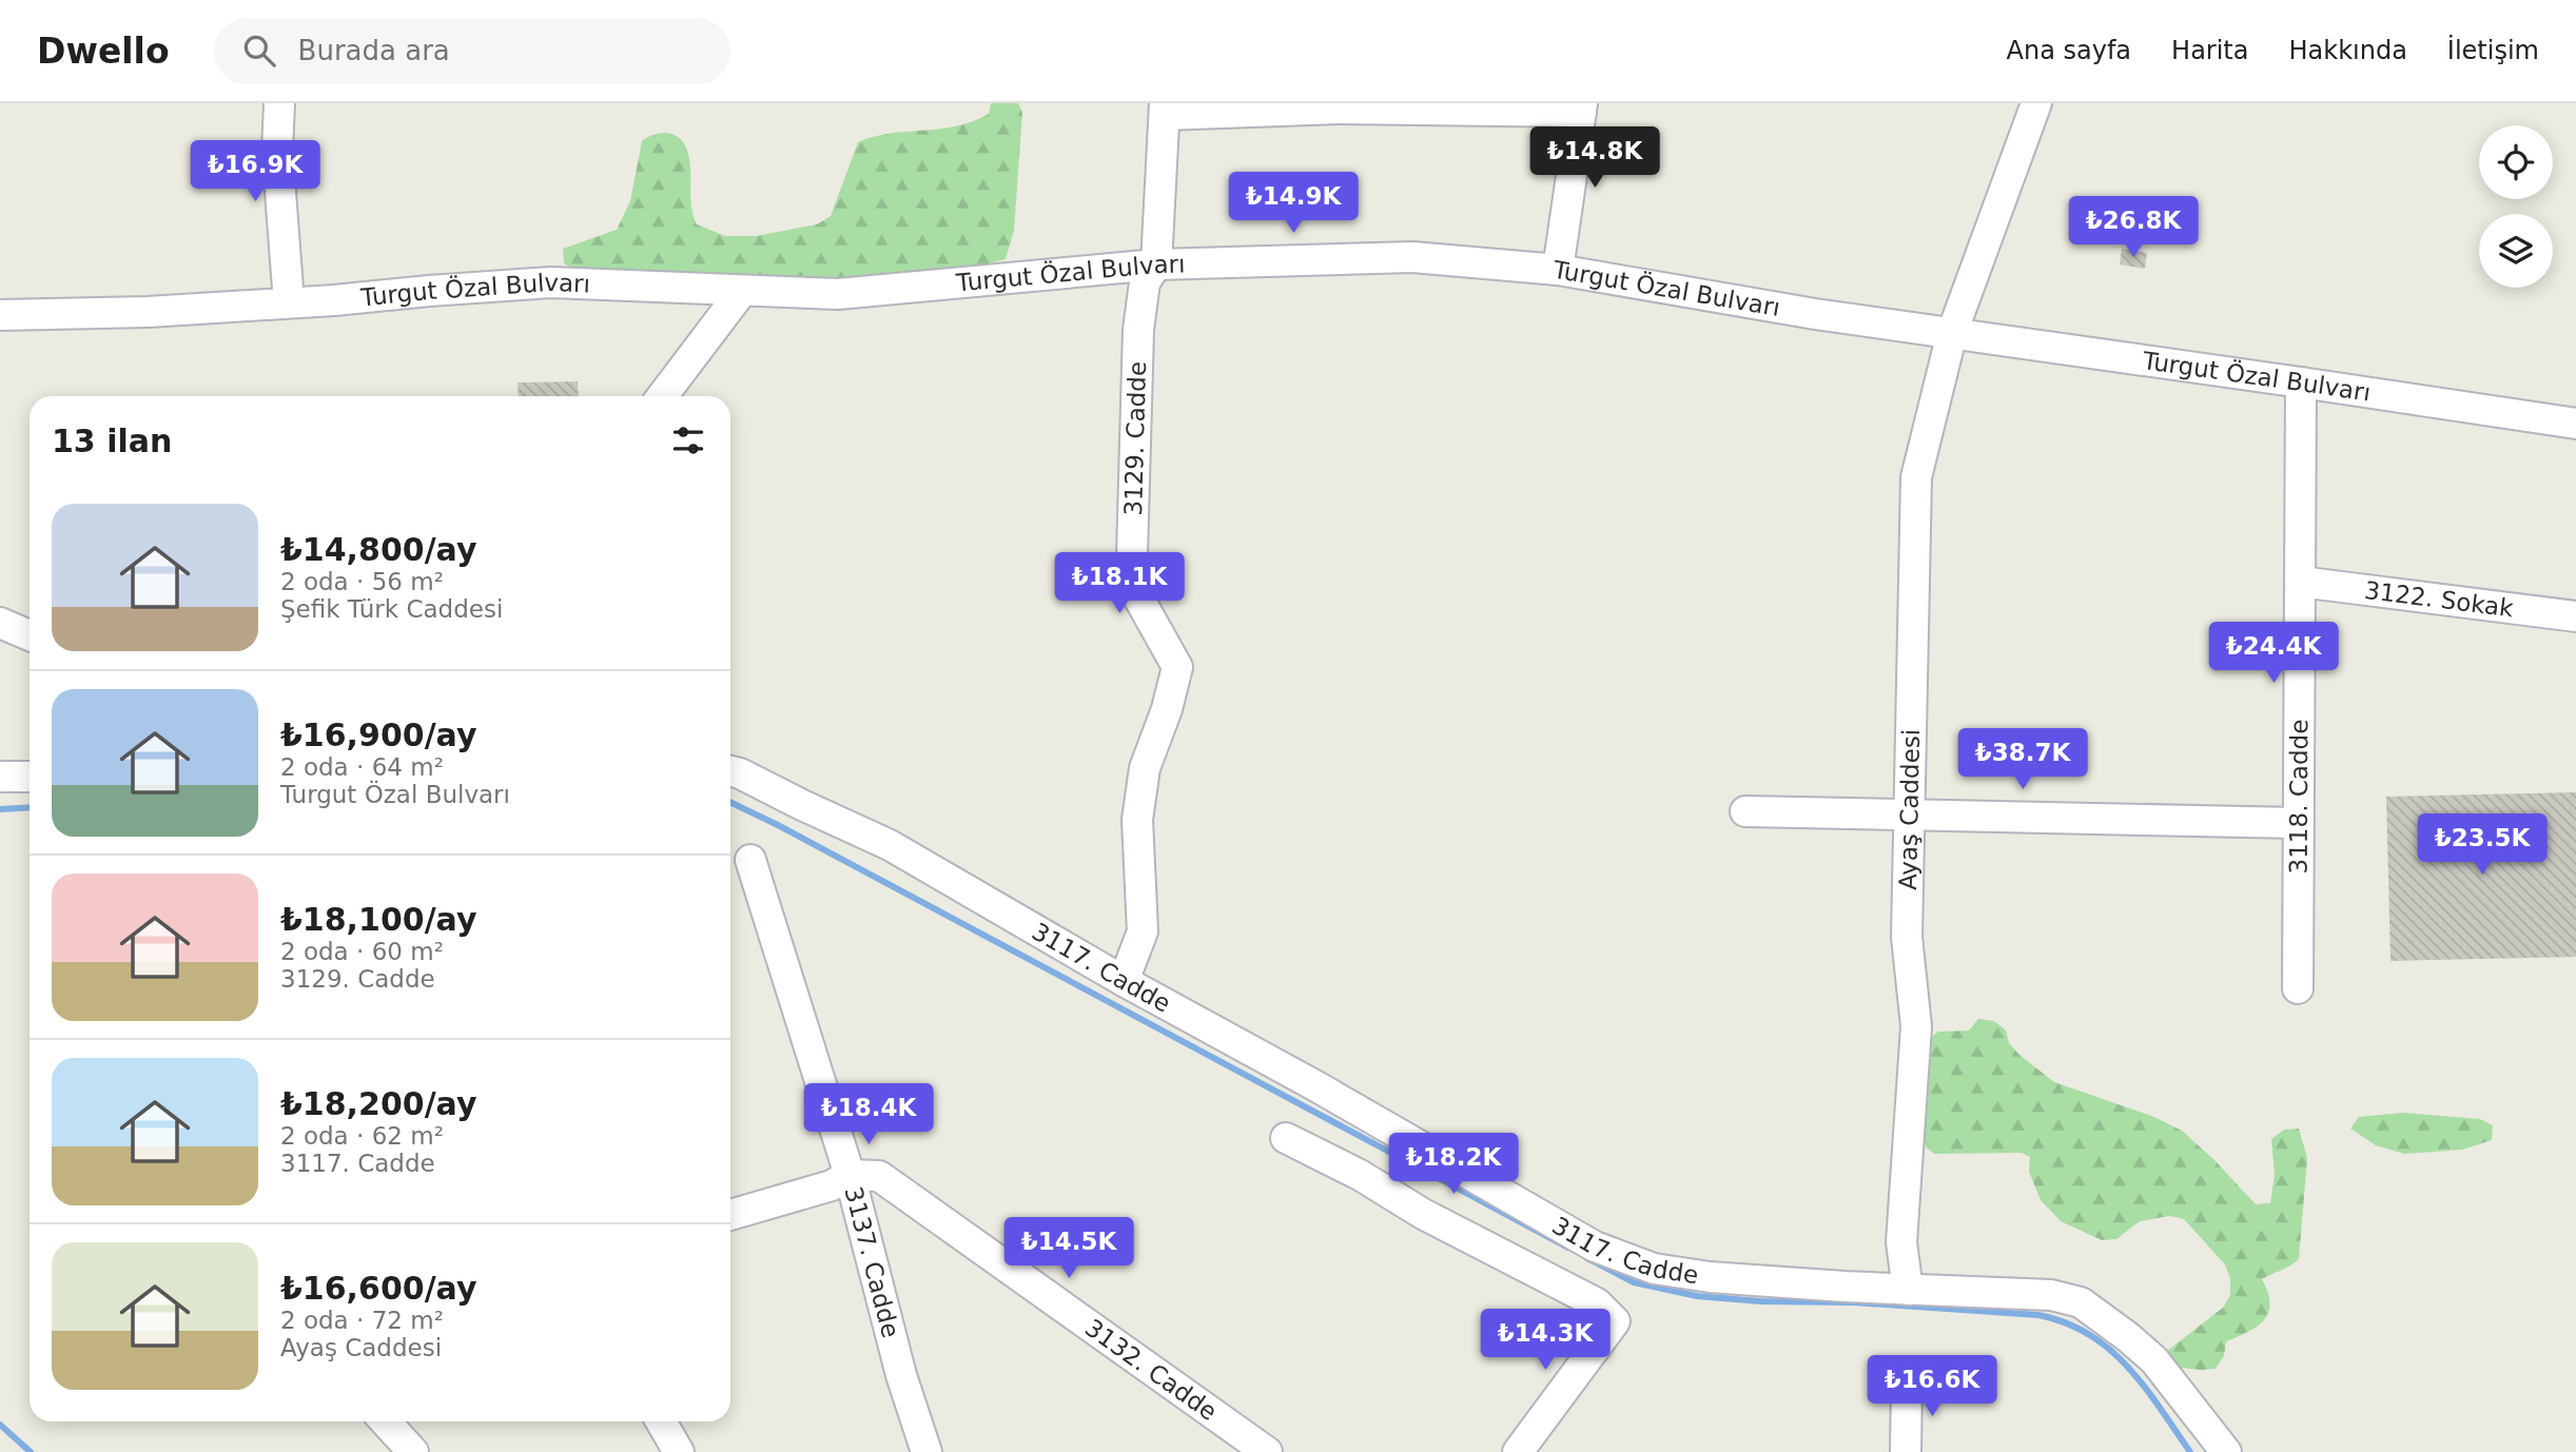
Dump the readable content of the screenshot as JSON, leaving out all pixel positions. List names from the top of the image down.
{
  "streets": {
    "street": [
      "Turgut Özal Bulvarı",
      "3129. Cadde",
      "3122. Sokak",
      "3118. Cadde",
      "Ayaş Caddesi",
      "3117. Cadde",
      "3137. Cadde",
      "3132. Cadde"
    ]
  },
  "crossings": [
    ["Turgut Özal Bulvarı", "3129. Cadde"],
    ["Turgut Özal Bulvarı", "3118. Cadde"],
    ["Turgut Özal Bulvarı", "Ayaş Caddesi"],
    ["3129. Cadde", "3117. Cadde"],
    ["3122. Sokak", "3118. Cadde"],
    ["Ayaş Caddesi", "3117. Cadde"],
    ["3137. Cadde", "3132. Cadde"]
  ],
  "page": {
    "header": "Dwello",
    "search": "Burada ara",
    "nav": [
      "Ana sayfa",
      "Harita",
      "Hakkında",
      "İletişim"
    ],
    "price": [
      "₺14.8K",
      "₺16.9K",
      "₺14.9K",
      "₺26.8K",
      "₺18.1K",
      "₺24.4K",
      "₺38.7K",
      "₺23.5K",
      "₺18.4K",
      "₺18.2K",
      "₺14.5K",
      "₺14.3K",
      "₺16.6K"
    ],
    "heading": "13 ilan",
    "list": [
      {
        "name": "₺14,800/ay",
        "note": "2 oda · 56 m² · Şefik Türk Caddesi"
      },
      {
        "name": "₺16,900/ay",
        "note": "2 oda · 64 m² · Turgut Özal Bulvarı"
      },
      {
        "name": "₺18,100/ay",
        "note": "2 oda · 60 m² · 3129. Cadde"
      },
      {
        "name": "₺18,200/ay",
        "note": "2 oda · 62 m² · 3117. Cadde"
      },
      {
        "name": "₺16,600/ay",
        "note": "2 oda · 72 m² · Ayaş Caddesi"
      }
    ]
  }
}
